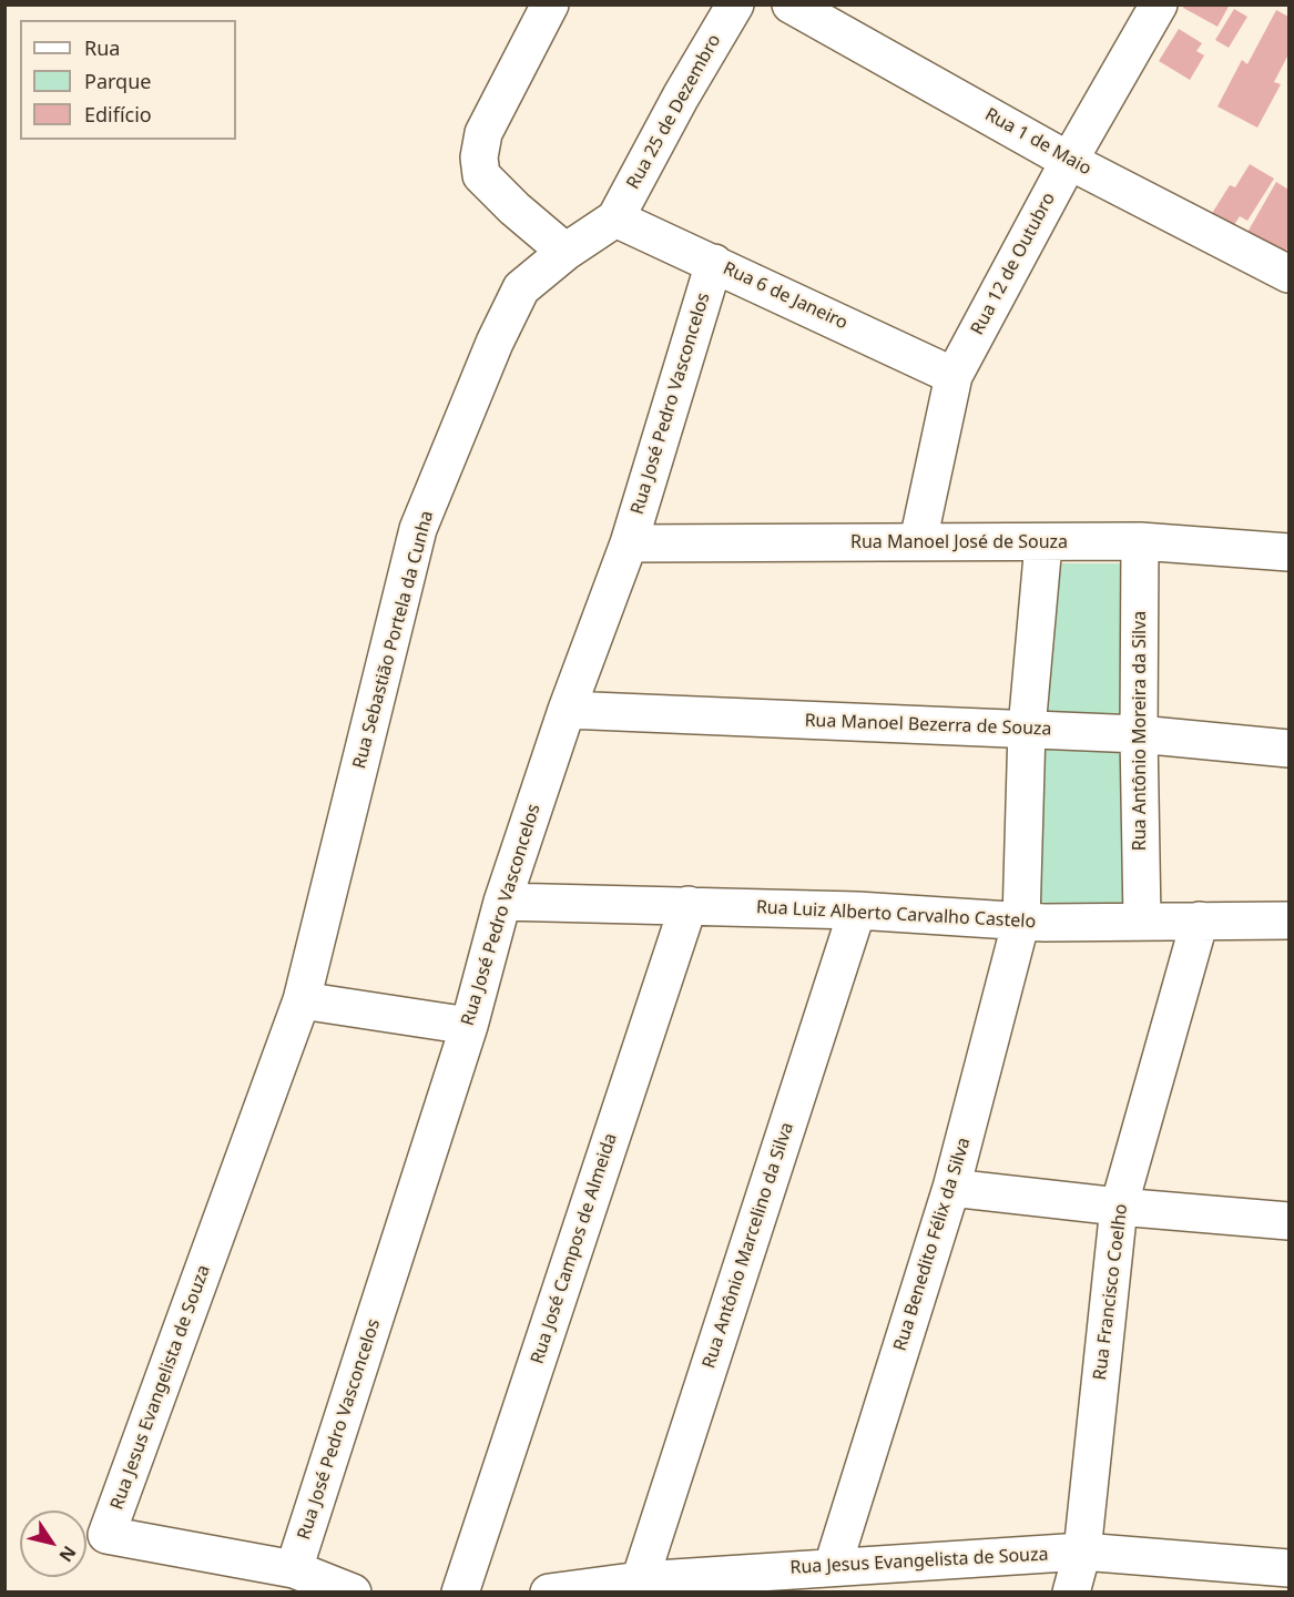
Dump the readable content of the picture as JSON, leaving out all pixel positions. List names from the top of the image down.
{
  "streets": {
    "street": [
      "Rua 25 de Dezembro",
      "Rua 1 de Maio",
      "Rua 12 de Outubro",
      "Rua 6 de Janeiro",
      "Rua José Pedro Vasconcelos",
      "Rua Manoel José de Souza",
      "Rua Sebastião Portela da Cunha",
      "Rua Manoel Bezerra de Souza",
      "Rua Antônio Moreira da Silva",
      "Rua Luiz Alberto Carvalho Castelo",
      "Rua Benedito Félix da Silva",
      "Rua Antônio Marcelino da Silva",
      "Rua José Campos de Almeida",
      "Rua Francisco Coelho",
      "Rua Jesus Evangelista de Souza"
    ]
  },
  "crossings": [
    ["Rua 25 de Dezembro", "Rua 6 de Janeiro"],
    ["Rua 25 de Dezembro", "Rua Sebastião Portela da Cunha"],
    ["Rua 1 de Maio", "Rua 12 de Outubro"],
    ["Rua 12 de Outubro", "Rua 6 de Janeiro"],
    ["Rua 12 de Outubro", "Rua Manoel José de Souza"],
    ["Rua 6 de Janeiro", "Rua José Pedro Vasconcelos"],
    ["Rua 6 de Janeiro", "Rua Sebastião Portela da Cunha"],
    ["Rua José Pedro Vasconcelos", "Rua Manoel José de Souza"],
    ["Rua José Pedro Vasconcelos", "Rua Manoel Bezerra de Souza"],
    ["Rua José Pedro Vasconcelos", "Rua Luiz Alberto Carvalho Castelo"],
    ["Rua José Pedro Vasconcelos", "Rua Jesus Evangelista de Souza"],
    ["Rua Manoel José de Souza", "Rua Antônio Moreira da Silva"],
    ["Rua Manoel José de Souza", "Rua Benedito Félix da Silva"],
    ["Rua Sebastião Portela da Cunha", "Rua Jesus Evangelista de Souza"],
    ["Rua Manoel Bezerra de Souza", "Rua Antônio Moreira da Silva"],
    ["Rua Manoel Bezerra de Souza", "Rua Benedito Félix da Silva"],
    ["Rua Antônio Moreira da Silva", "Rua Luiz Alberto Carvalho Castelo"],
    ["Rua Luiz Alberto Carvalho Castelo", "Rua Benedito Félix da Silva"],
    ["Rua Luiz Alberto Carvalho Castelo", "Rua Antônio Marcelino da Silva"],
    ["Rua Luiz Alberto Carvalho Castelo", "Rua José Campos de Almeida"],
    ["Rua Luiz Alberto Carvalho Castelo", "Rua Francisco Coelho"],
    ["Rua Benedito Félix da Silva", "Rua Jesus Evangelista de Souza"],
    ["Rua Antônio Marcelino da Silva", "Rua Jesus Evangelista de Souza"],
    ["Rua Francisco Coelho", "Rua Jesus Evangelista de Souza"]
  ],
  "legend": ["Rua", "Parque", "Edifício"],
  "north": "bottom right"
}
